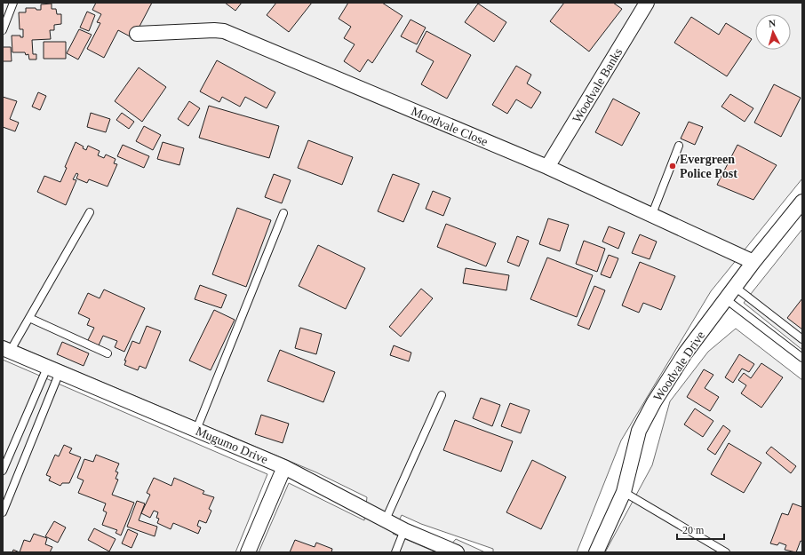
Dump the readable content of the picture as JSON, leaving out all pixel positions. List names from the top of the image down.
{
  "streets": {
    "street": [
      "Woodvale Banks",
      "Moodvale Close",
      "Woodvale Drive",
      "Mugumo Drive"
    ]
  },
  "crossings": [
    ["Woodvale Banks", "Moodvale Close"],
    ["Moodvale Close", "Woodvale Drive"]
  ],
  "places": ["Evergreen Police Post"],
  "scale_bar": "20 m",
  "north": "top"
}
